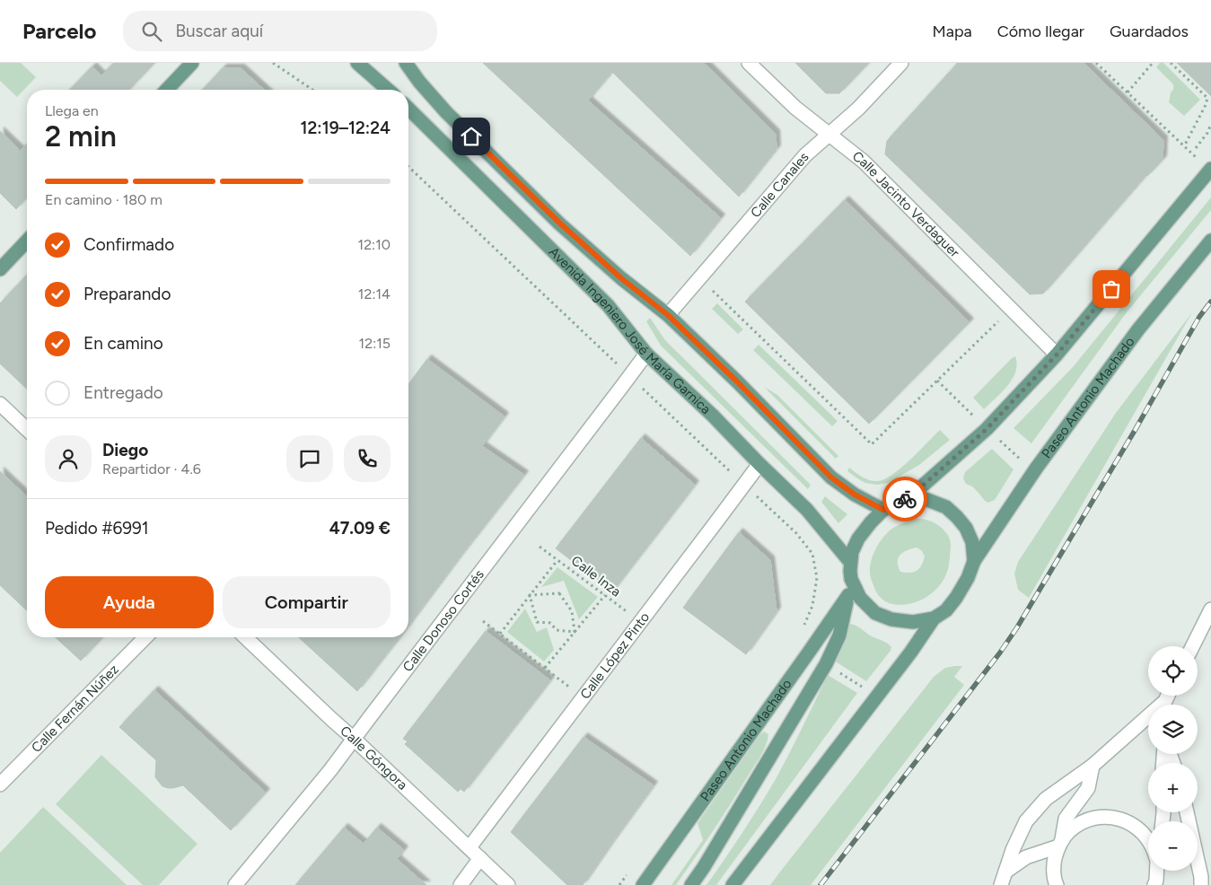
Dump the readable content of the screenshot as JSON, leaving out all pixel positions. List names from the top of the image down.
{
  "streets": {
    "main road": ["Avenida Ingeniero José María Garnica", "Paseo Antonio Machado"],
    "street": [
      "Calle Canales",
      "Calle Jacinto Verdaguer",
      "Calle Donoso Cortés",
      "Calle López Pinto",
      "Calle Fernán Núñez",
      "Calle Góngora"
    ],
    "path": ["Calle Inza"]
  },
  "crossings": [
    ["Calle Canales", "Calle Jacinto Verdaguer"],
    ["Calle Canales", "Avenida Ingeniero José María Garnica"],
    ["Avenida Ingeniero José María Garnica", "Paseo Antonio Machado"],
    ["Avenida Ingeniero José María Garnica", "Calle Donoso Cortés"],
    ["Avenida Ingeniero José María Garnica", "Calle López Pinto"],
    ["Calle Inza", "Calle López Pinto"],
    ["Calle Donoso Cortés", "Calle Góngora"],
    ["Calle López Pinto", "Calle Góngora"]
  ],
  "page": {
    "header": "Parcelo",
    "search": "Buscar aquí",
    "nav": ["Mapa", "Cómo llegar", "Guardados"],
    "heading": ["2 min", "Llega en", "12:19–12:24"],
    "panel": [
      "Diego",
      "Repartidor · 4.6",
      "Pedido #6991",
      "47.09 €"
    ],
    "bar": "En camino · 180 m",
    "list": [
      ["Confirmado", "12:10"],
      ["Preparando", "12:14"],
      ["En camino", "12:15"],
      "Entregado"
    ],
    "buttons": ["Ayuda", "Compartir"],
    "map_buttons": ["+", "−"]
  }
}
